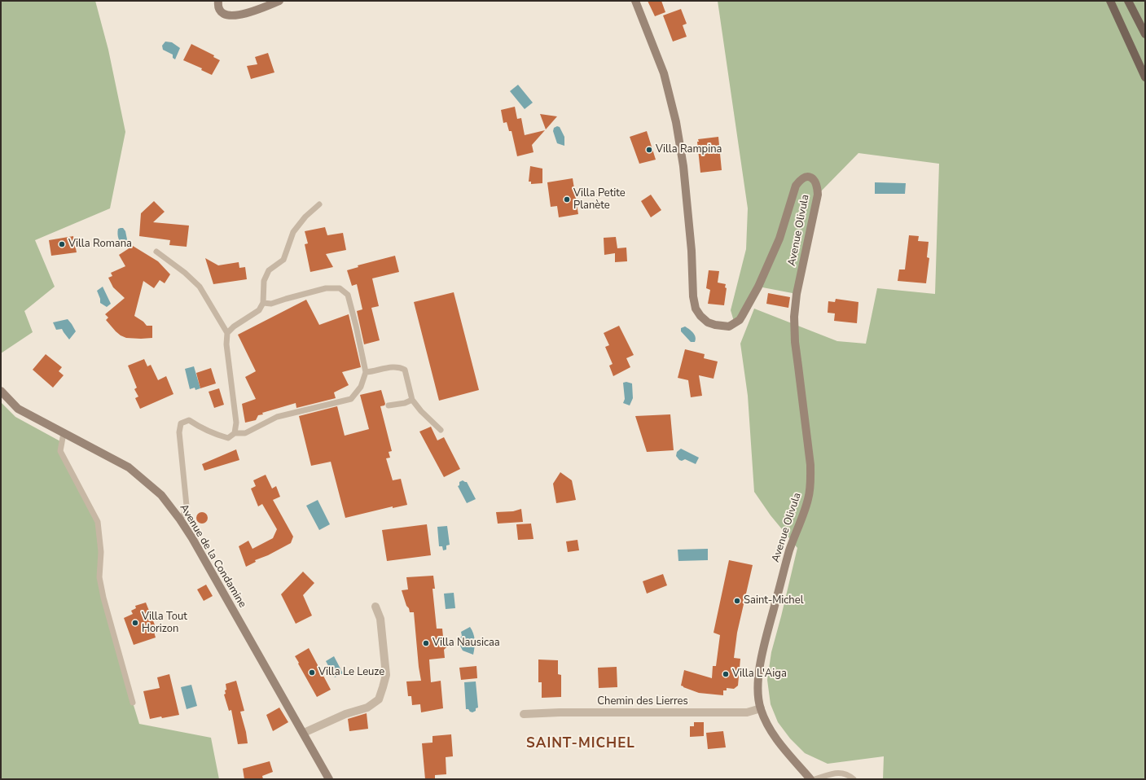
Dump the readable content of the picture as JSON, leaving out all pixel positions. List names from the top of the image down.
{
  "streets": {
    "street": ["Avenue Olivula", "Avenue de la Condamine", "Chemin des Lierres"]
  },
  "crossings": [
    ["Avenue Olivula", "Chemin des Lierres"]
  ],
  "districts": ["SAINT-MICHEL"],
  "places": [
    "Villa Rampina",
    "Villa Petite Planète",
    "Villa Romana",
    "Saint-Michel",
    "Villa Tout Horizon",
    "Villa Nausicaa",
    "Villa Le Leuze",
    "Villa L'Aiga"
  ]
}
